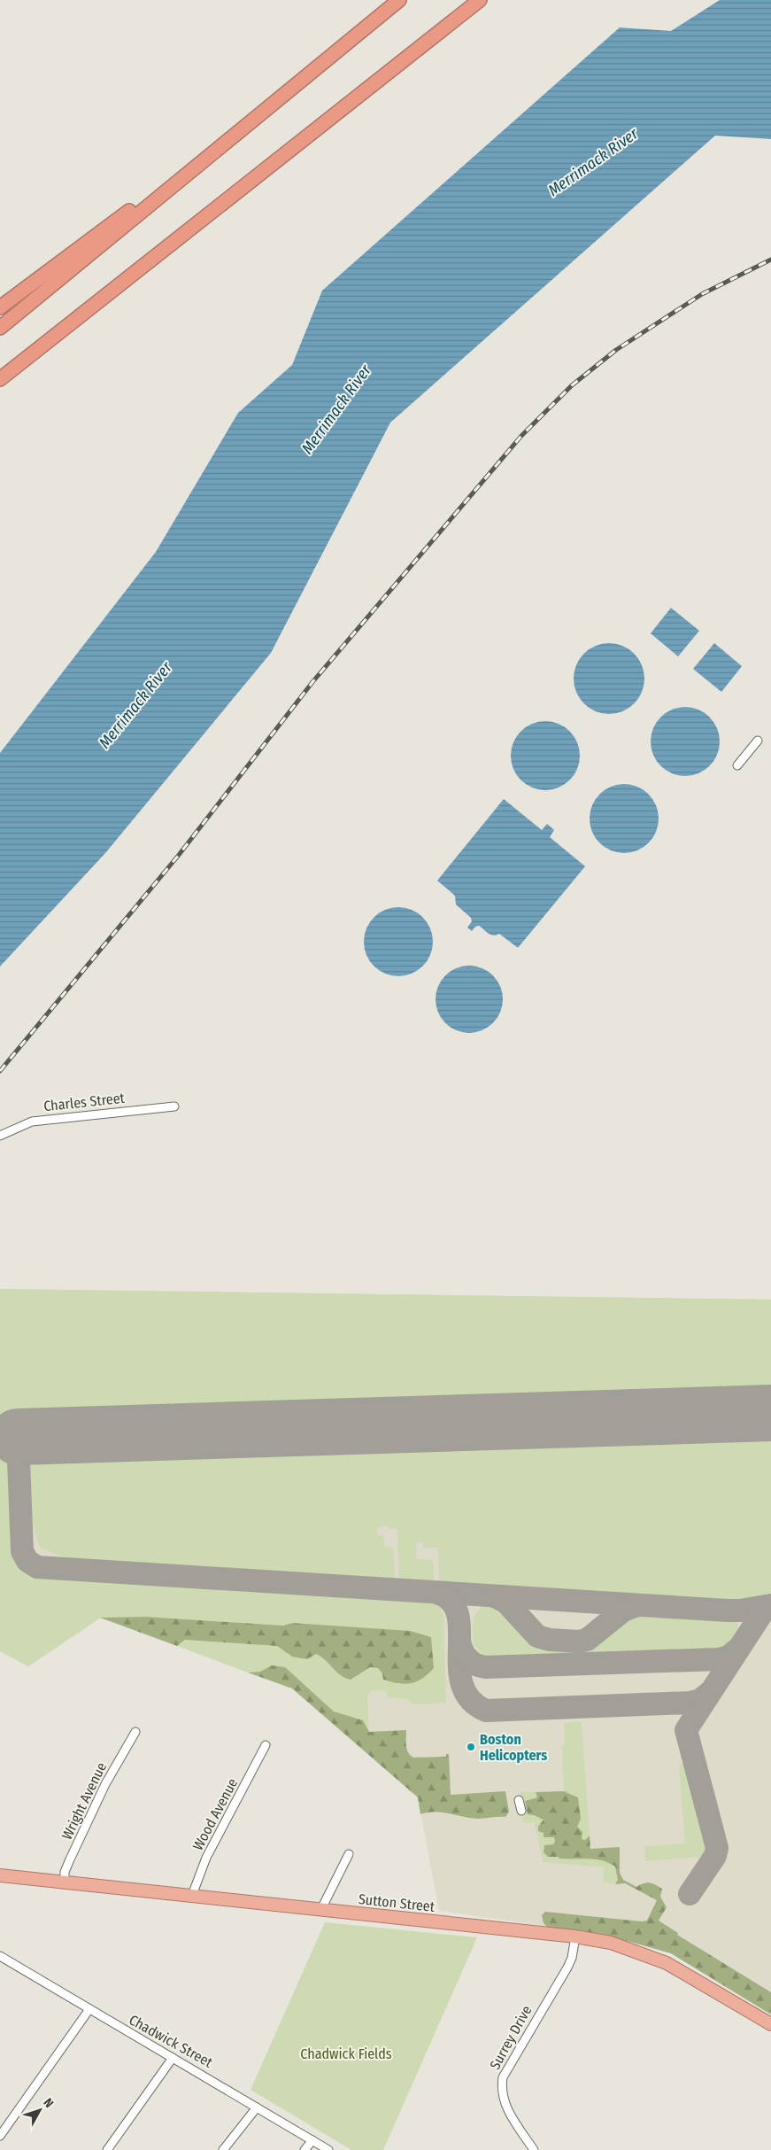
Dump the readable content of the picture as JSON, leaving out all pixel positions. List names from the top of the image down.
{
  "streets": {
    "highway": ["Sutton Street"],
    "street": [
      "Charles Street",
      "Wright Avenue",
      "Wood Avenue",
      "Surrey Drive",
      "Chadwick Street"
    ]
  },
  "crossings": [
    ["Wright Avenue", "Sutton Street"],
    ["Wood Avenue", "Sutton Street"],
    ["Sutton Street", "Surrey Drive"]
  ],
  "water": ["Merrimack River"],
  "parks": ["Chadwick Fields"],
  "places": ["Boston Helicopters"],
  "north": "top right"
}
